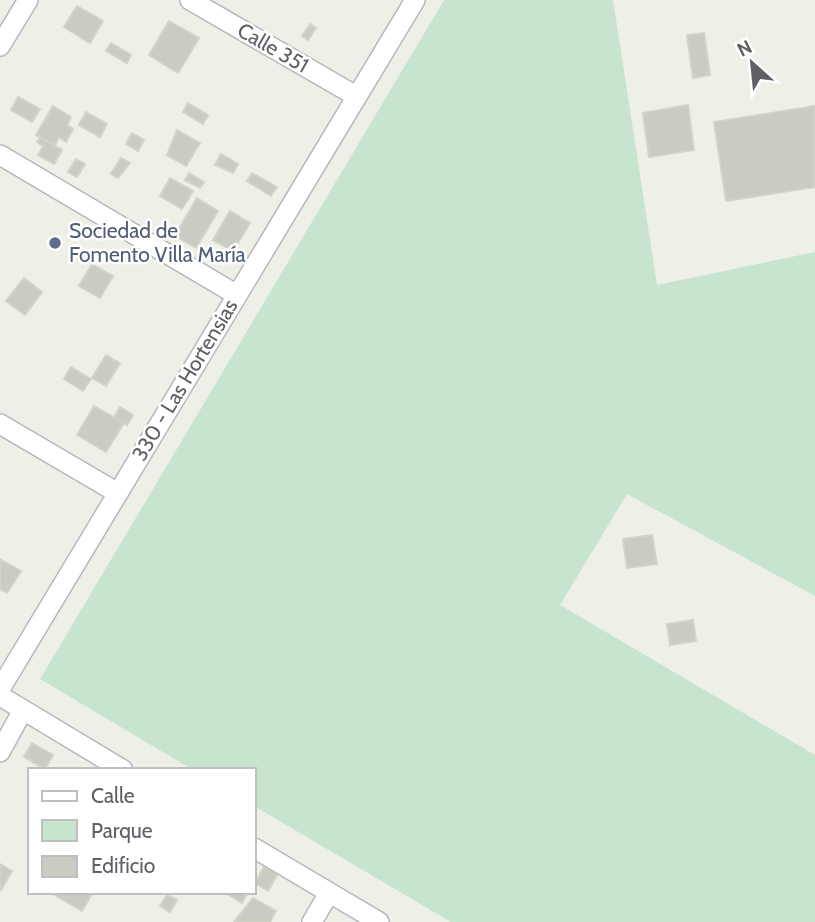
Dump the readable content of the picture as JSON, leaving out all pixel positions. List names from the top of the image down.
{
  "streets": {
    "street": ["Calle 351", "330 - Las Hortensias"]
  },
  "crossings": [
    ["Calle 351", "330 - Las Hortensias"]
  ],
  "places": ["Sociedad de Fomento Villa María"],
  "legend": ["Calle", "Parque", "Edificio"],
  "north": "top left"
}
